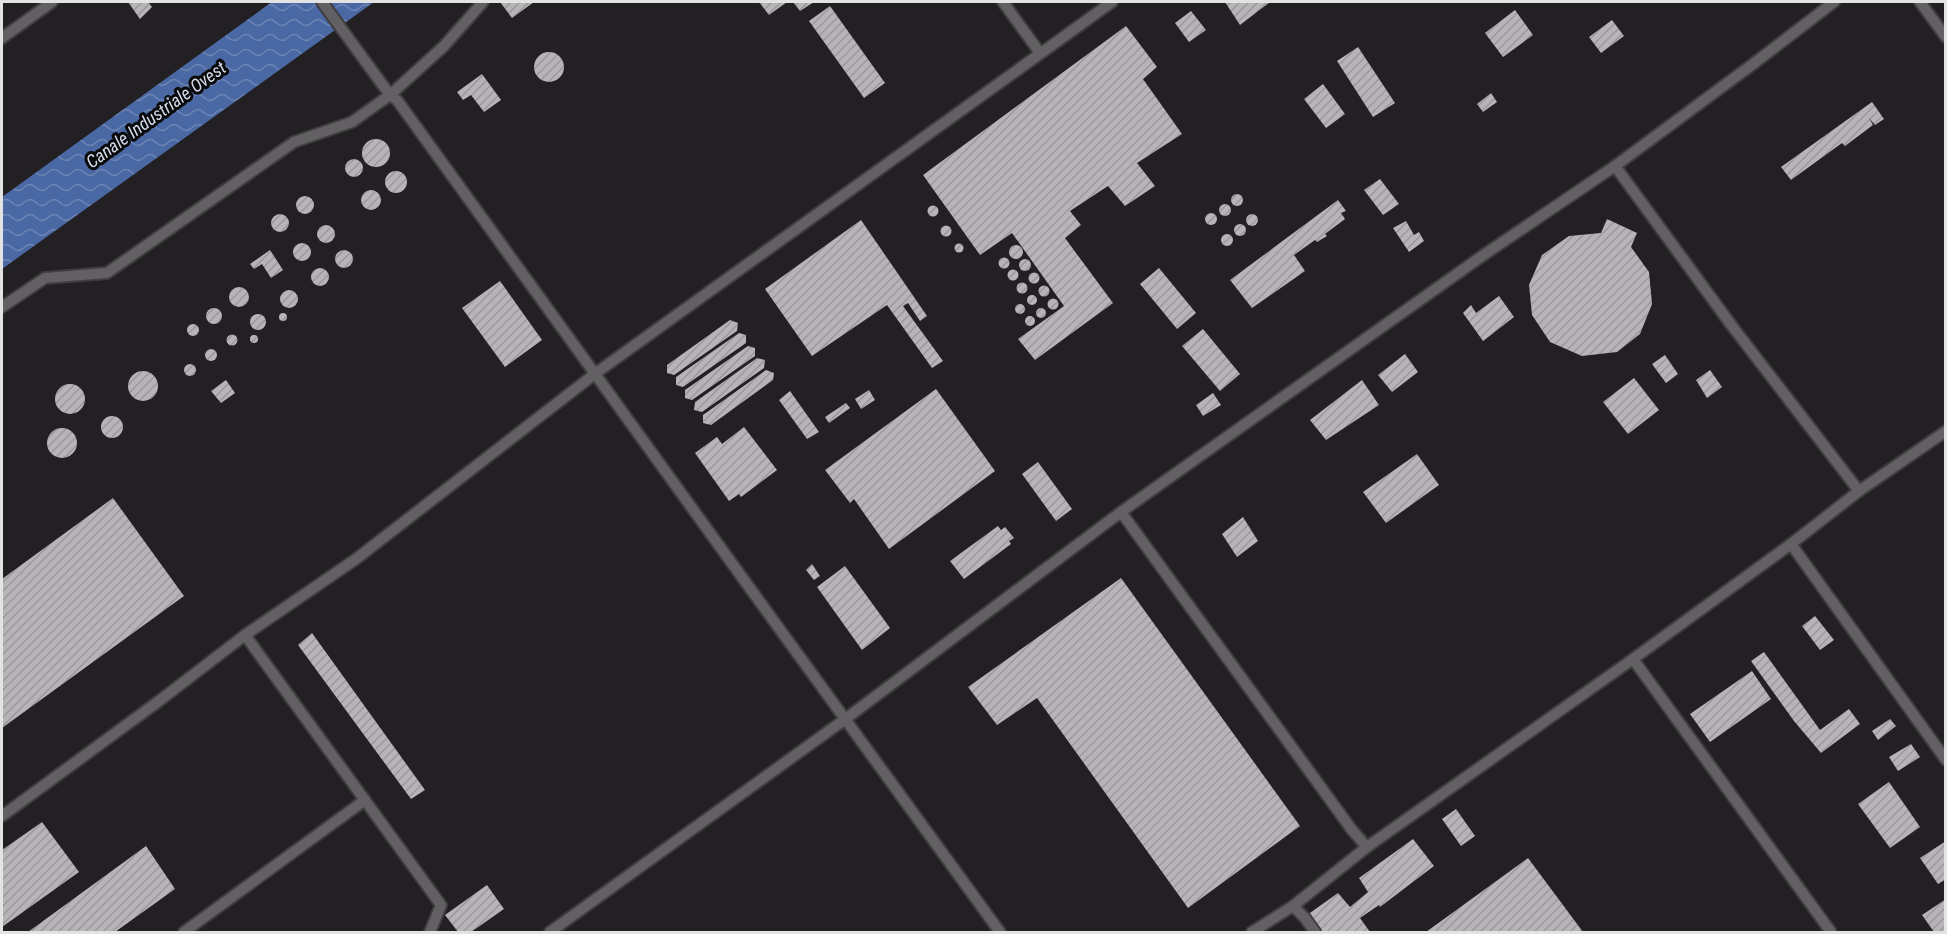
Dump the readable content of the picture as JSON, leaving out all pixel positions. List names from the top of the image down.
{
  "water": ["Canale Industriale Ovest"]
}
